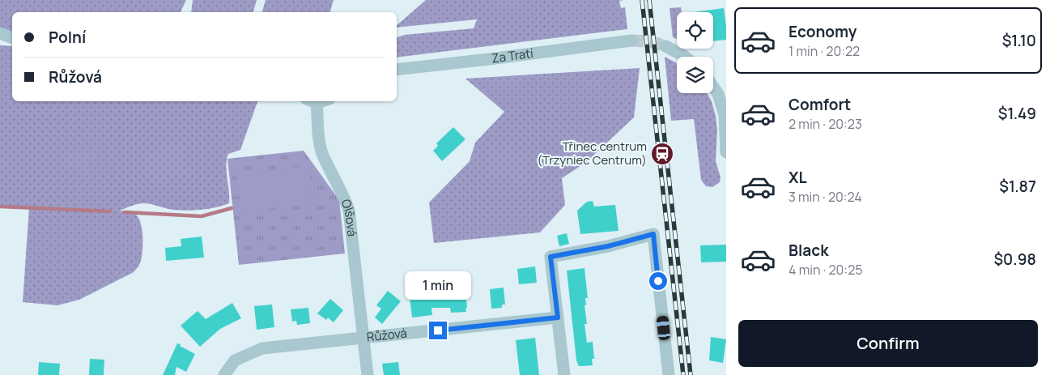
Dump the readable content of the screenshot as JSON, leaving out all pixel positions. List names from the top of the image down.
{
  "streets": {
    "street": ["Za Tratí", "Olšová", "Růžová"]
  },
  "crossings": [
    ["Olšová", "Růžová"]
  ],
  "places": {
    "station": ["Třinec centrum (Trzyniec Centrum)"]
  },
  "page": {
    "list": [
      {
        "name": "Economy",
        "note": "1 min · 20:22",
        "value": "$1.10"
      },
      {
        "name": "Comfort",
        "note": "2 min · 20:23",
        "value": "$1.49"
      },
      {
        "name": "XL",
        "note": "3 min · 20:24",
        "value": "$1.87"
      },
      {
        "name": "Black",
        "note": "4 min · 20:25",
        "value": "$0.98"
      }
    ],
    "banner": ["Polní", "Růžová"],
    "bubble": "1 min",
    "buttons": "Confirm"
  }
}
